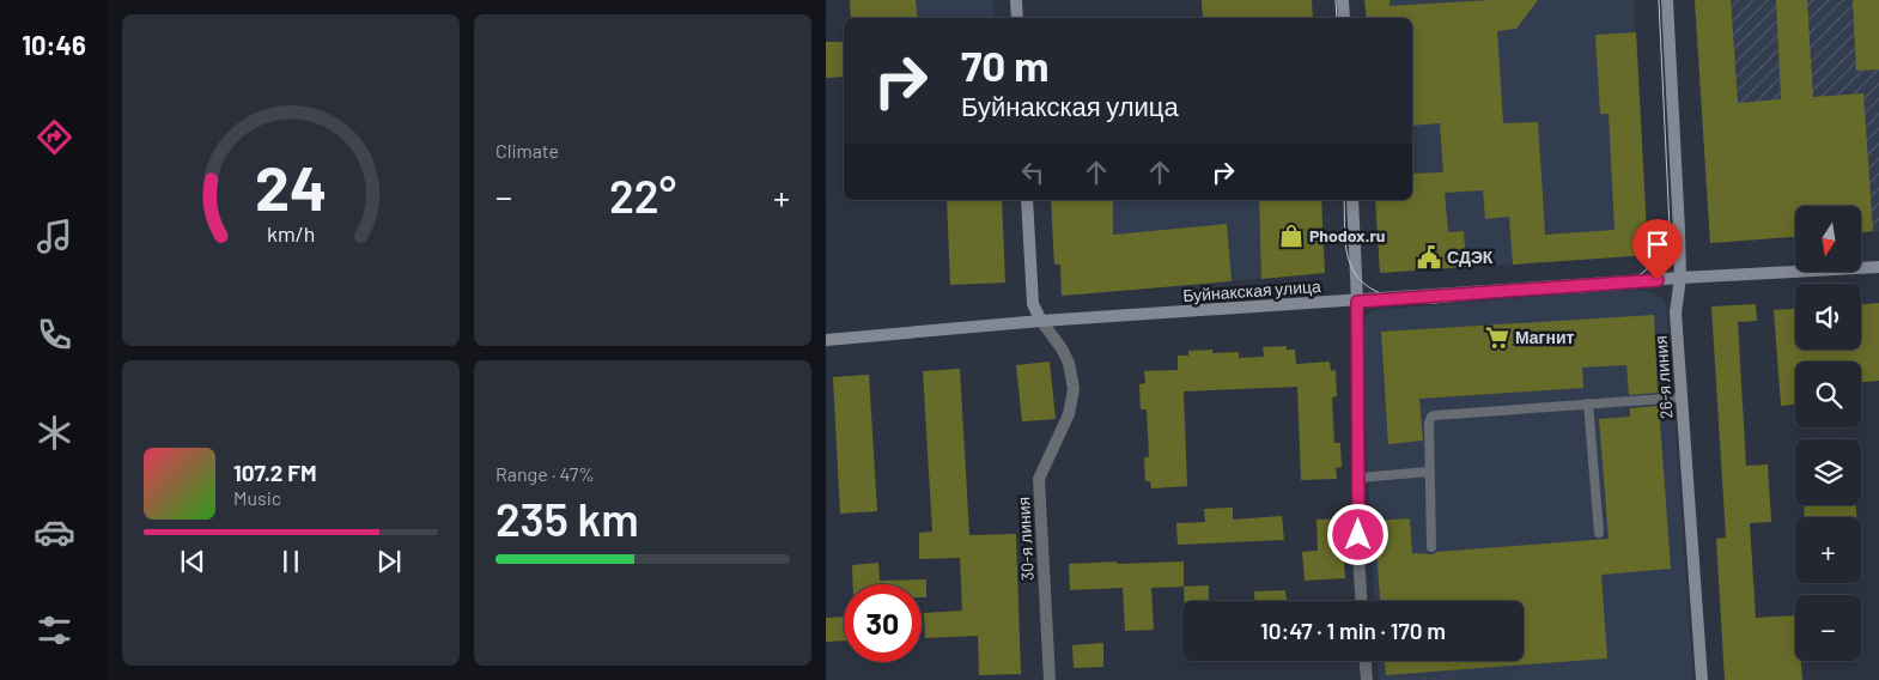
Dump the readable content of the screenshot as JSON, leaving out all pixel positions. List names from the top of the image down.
{
  "streets": {
    "street": ["Буйнакская улица", "26-я линия", "30-я линия"]
  },
  "crossings": [
    ["Буйнакская улица", "26-я линия"],
    ["Буйнакская улица", "30-я линия"]
  ],
  "places": {
    "shop": ["Phodox.ru"],
    "public building": ["СДЭК"],
    "supermarket": ["Магнит"]
  },
  "north": "bottom",
  "page": {
    "tabs": "10:46",
    "tile": [
      "Climate",
      ["Range · 47%", "235 km"]
    ],
    "turn": ["70 m", "Буйнакская улица"],
    "heat": ["−", "22°", "+"],
    "map_buttons": ["+", "−"],
    "song": ["107.2 FM", "Music"],
    "limit": "30",
    "trip": "10:47 · 1 min · 170 m",
    "gauge": ["24", "km/h"]
  }
}
